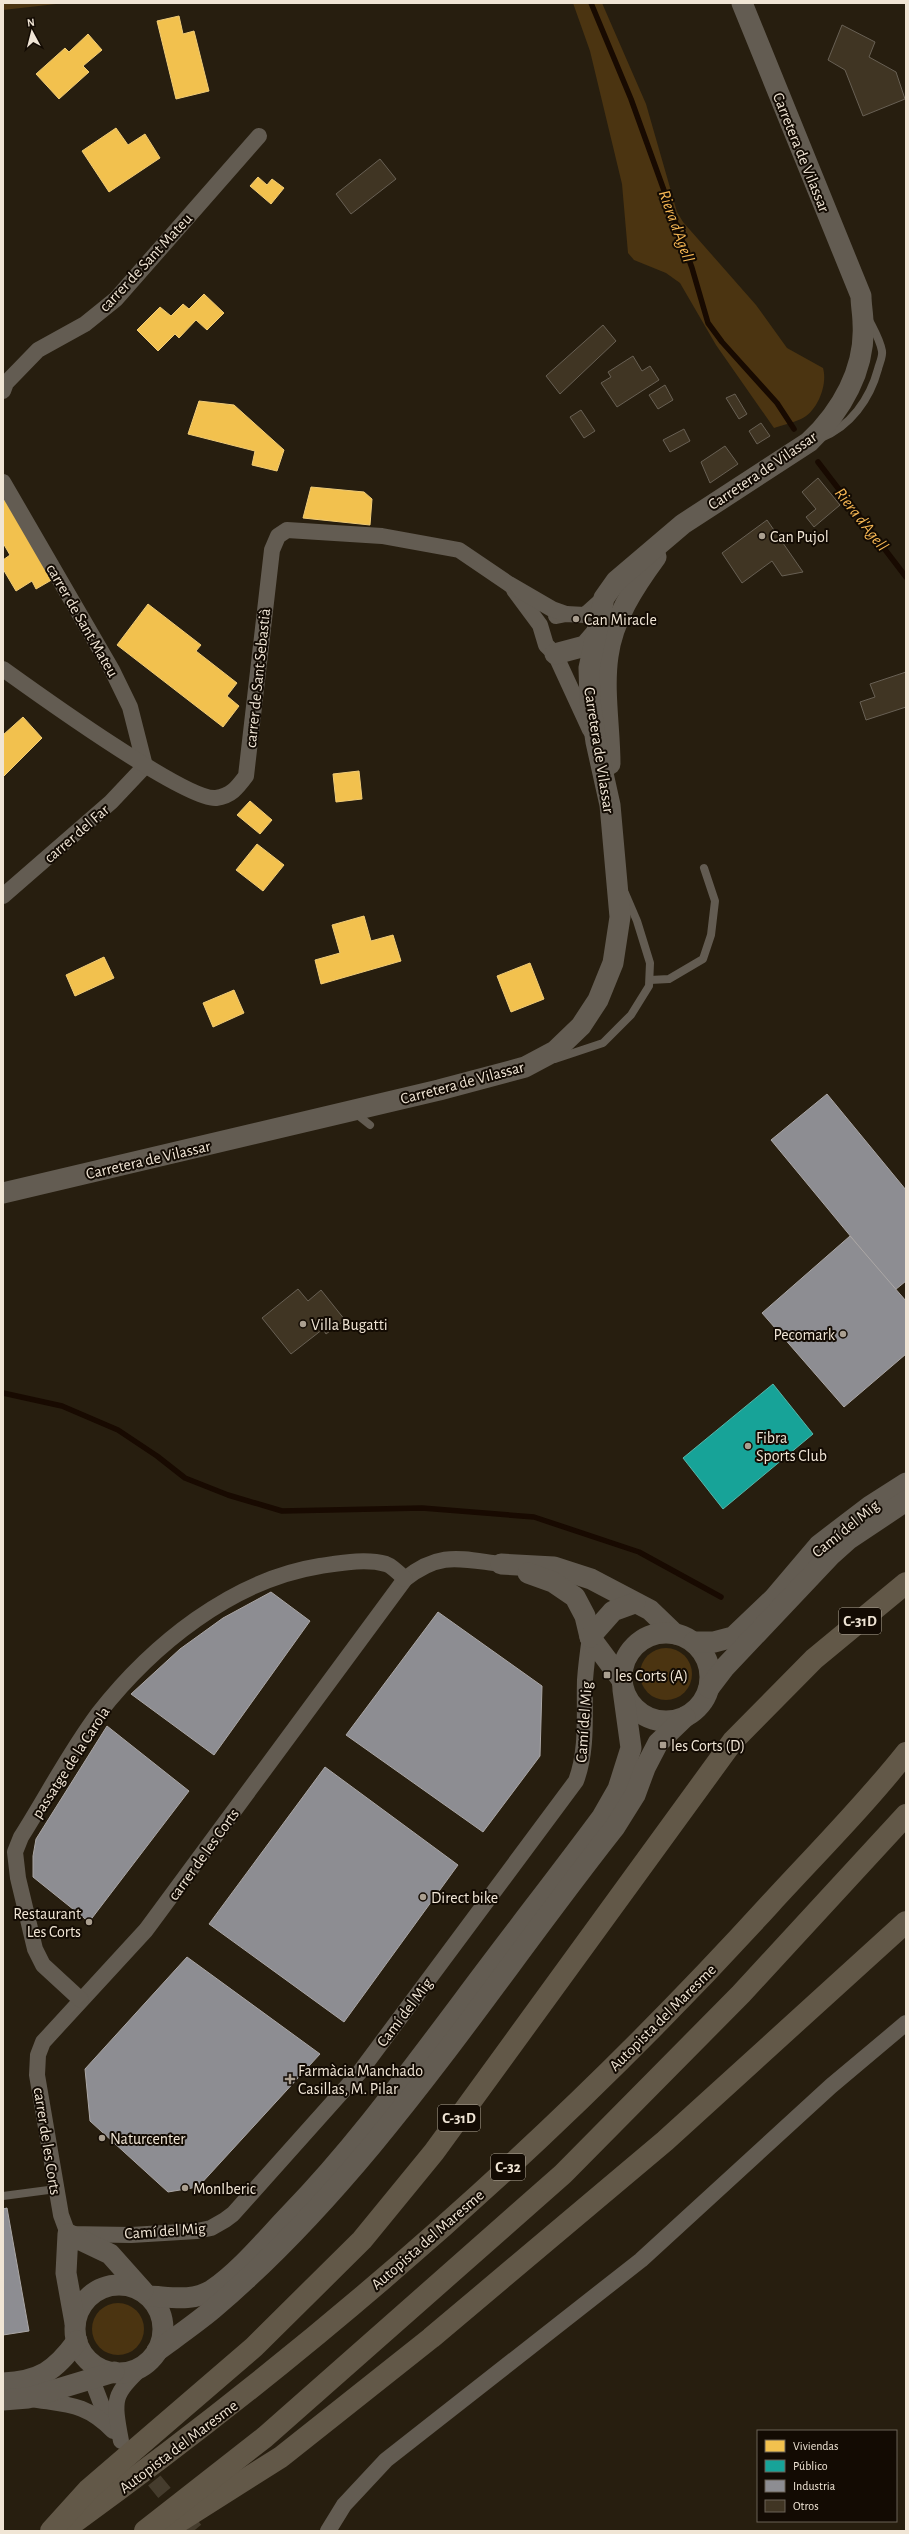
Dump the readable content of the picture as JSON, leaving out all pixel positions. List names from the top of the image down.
{
  "streets": {
    "highway": ["C-31D", "Autopista del Maresme", "C-32"],
    "street": [
      "Carretera de Vilassar",
      "carrer de Sant Mateu",
      "carrer de Sant Sebastià",
      "carrer del Far",
      "Camí del Mig",
      "passatge de la Carola",
      "carrer de les Corts"
    ]
  },
  "crossings": [
    ["carrer de Sant Mateu", "carrer de Sant Sebastià"],
    ["carrer de Sant Mateu", "carrer del Far"],
    ["carrer de Sant Sebastià", "carrer del Far"],
    ["Camí del Mig", "carrer de les Corts"],
    ["passatge de la Carola", "carrer de les Corts"]
  ],
  "water": ["Riera d'Agell"],
  "places": {
    "other": [
      "Can Pujol",
      "Can Miracle",
      "Villa Bugatti",
      "Pecomark",
      "Fibra Sports Club",
      "Direct bike",
      "Restaurant Les Corts",
      "Naturcenter",
      "MonIberic"
    ],
    "transit": ["les Corts (A)", "les Corts (D)"],
    "health": ["Farmàcia Manchado Casillas, M. Pilar"]
  },
  "legend": [
    "Viviendas",
    "Público",
    "Industria",
    "Otros"
  ],
  "north": "top"
}
